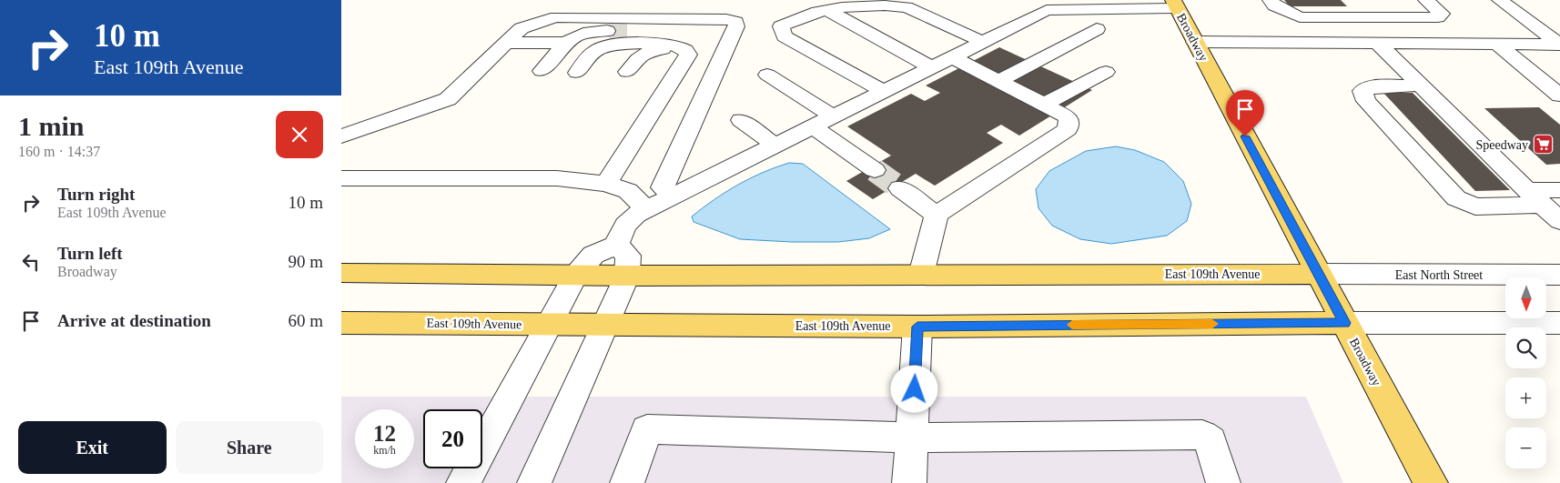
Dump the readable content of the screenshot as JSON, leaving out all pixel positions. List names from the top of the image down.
{
  "streets": {
    "main road": ["Broadway", "East 109th Avenue"],
    "street": ["East North Street"]
  },
  "crossings": [
    ["Broadway", "East 109th Avenue"],
    ["Broadway", "East North Street"],
    ["East 109th Avenue", "East North Street"]
  ],
  "places": {
    "supermarket": ["Speedway"]
  },
  "north": "bottom",
  "page": {
    "turn": ["10 m", "East 109th Avenue"],
    "heading": ["1 min", "160 m · 14:37"],
    "list": [
      {
        "name": "Turn right",
        "note": "East 109th Avenue",
        "value": "10 m"
      },
      {
        "name": "Turn left",
        "note": "Broadway",
        "value": "90 m"
      },
      {
        "name": "Arrive at destination",
        "value": "60 m"
      }
    ],
    "map_buttons": ["+", "−"],
    "speed": "12 km/h",
    "limit": "20",
    "buttons": ["Exit", "Share"]
  }
}
